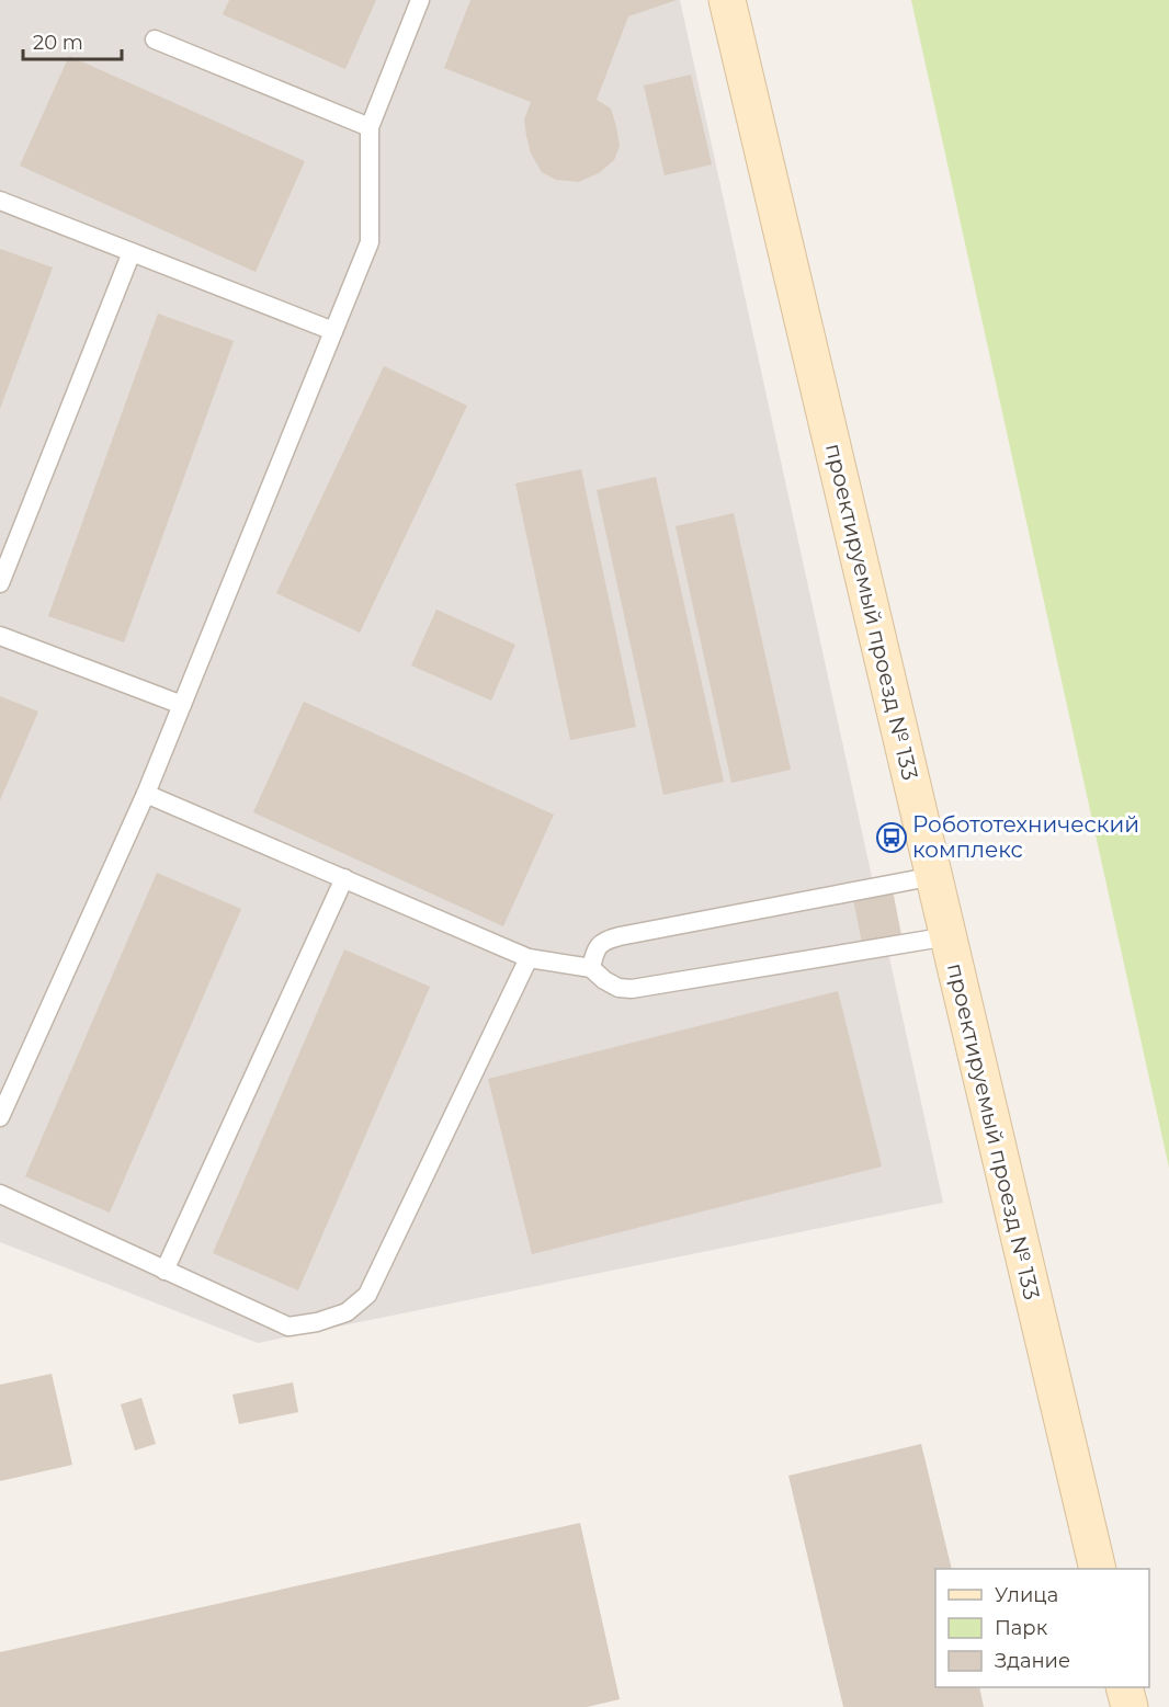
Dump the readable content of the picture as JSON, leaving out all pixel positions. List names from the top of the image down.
{
  "streets": {
    "street": ["проектируемый проезд № 133"]
  },
  "places": {
    "bus stop": ["Робототехнический комплекс"]
  },
  "legend": ["Улица", "Парк", "Здание"],
  "scale_bar": "20 m"
}
